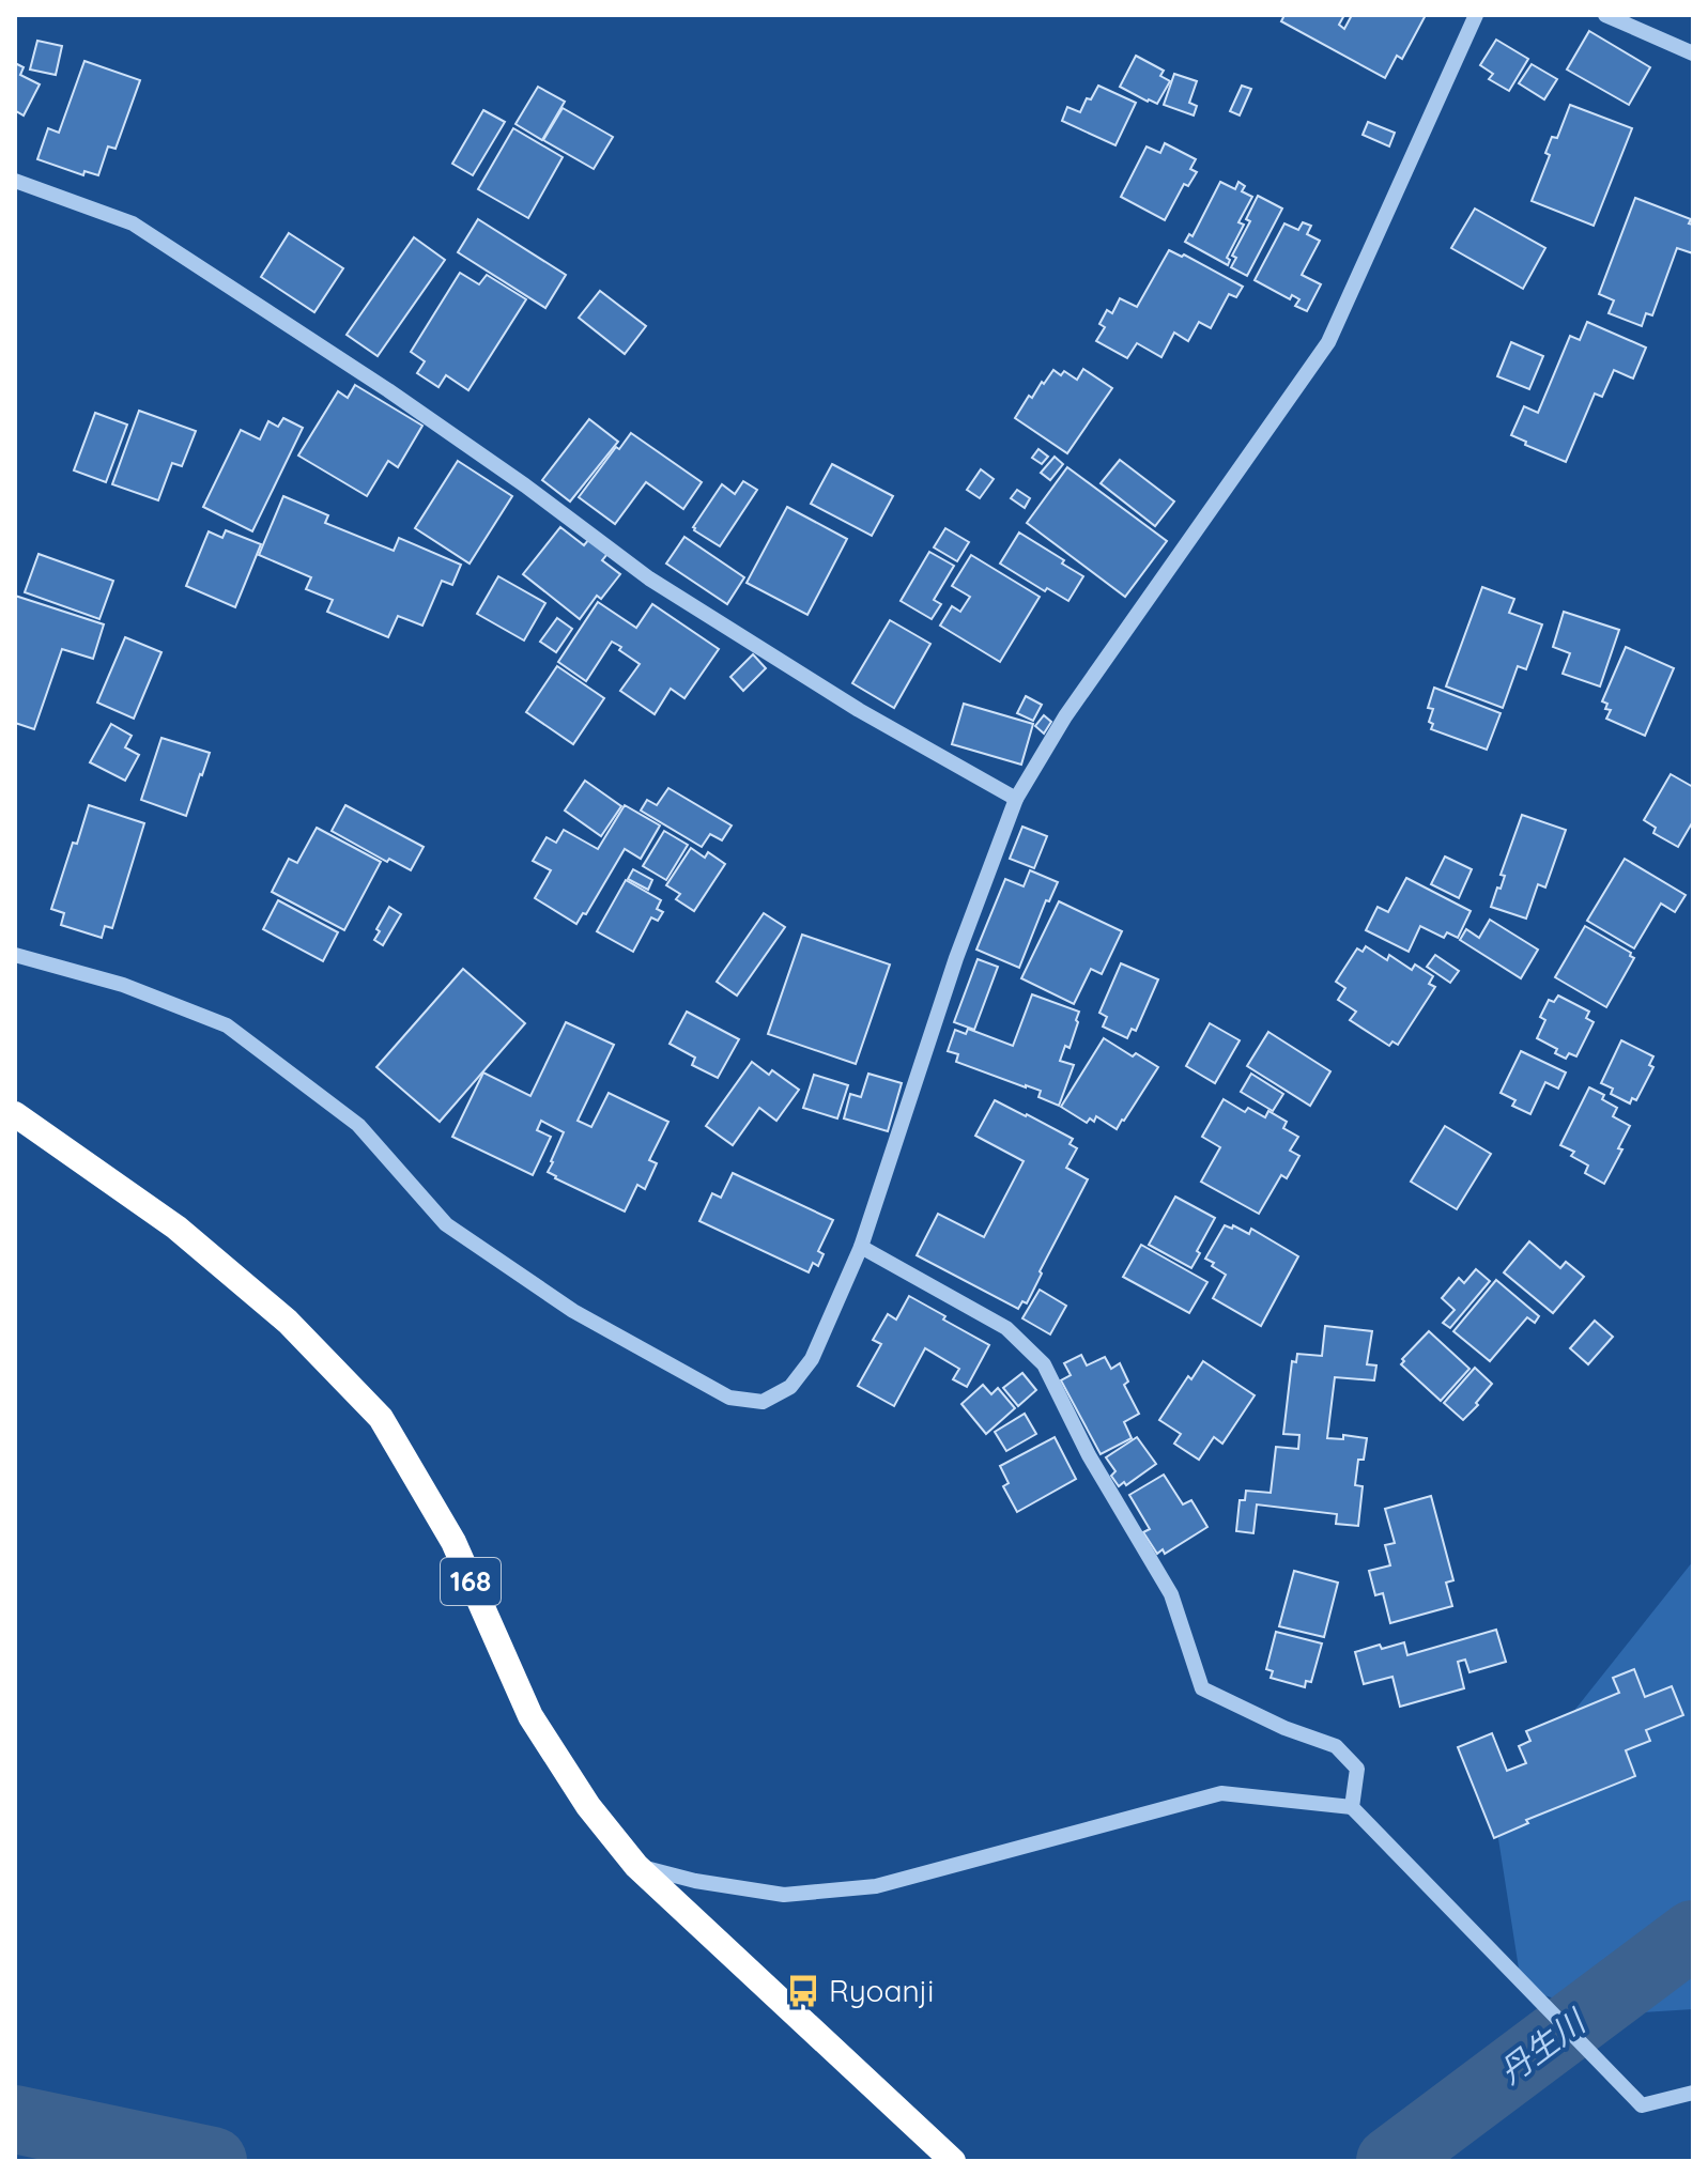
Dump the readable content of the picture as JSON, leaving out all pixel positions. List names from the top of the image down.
{
  "streets": {
    "highway": ["168"]
  },
  "water": ["丹生川"],
  "places": {
    "bus stop": ["Ryoanji"]
  }
}
